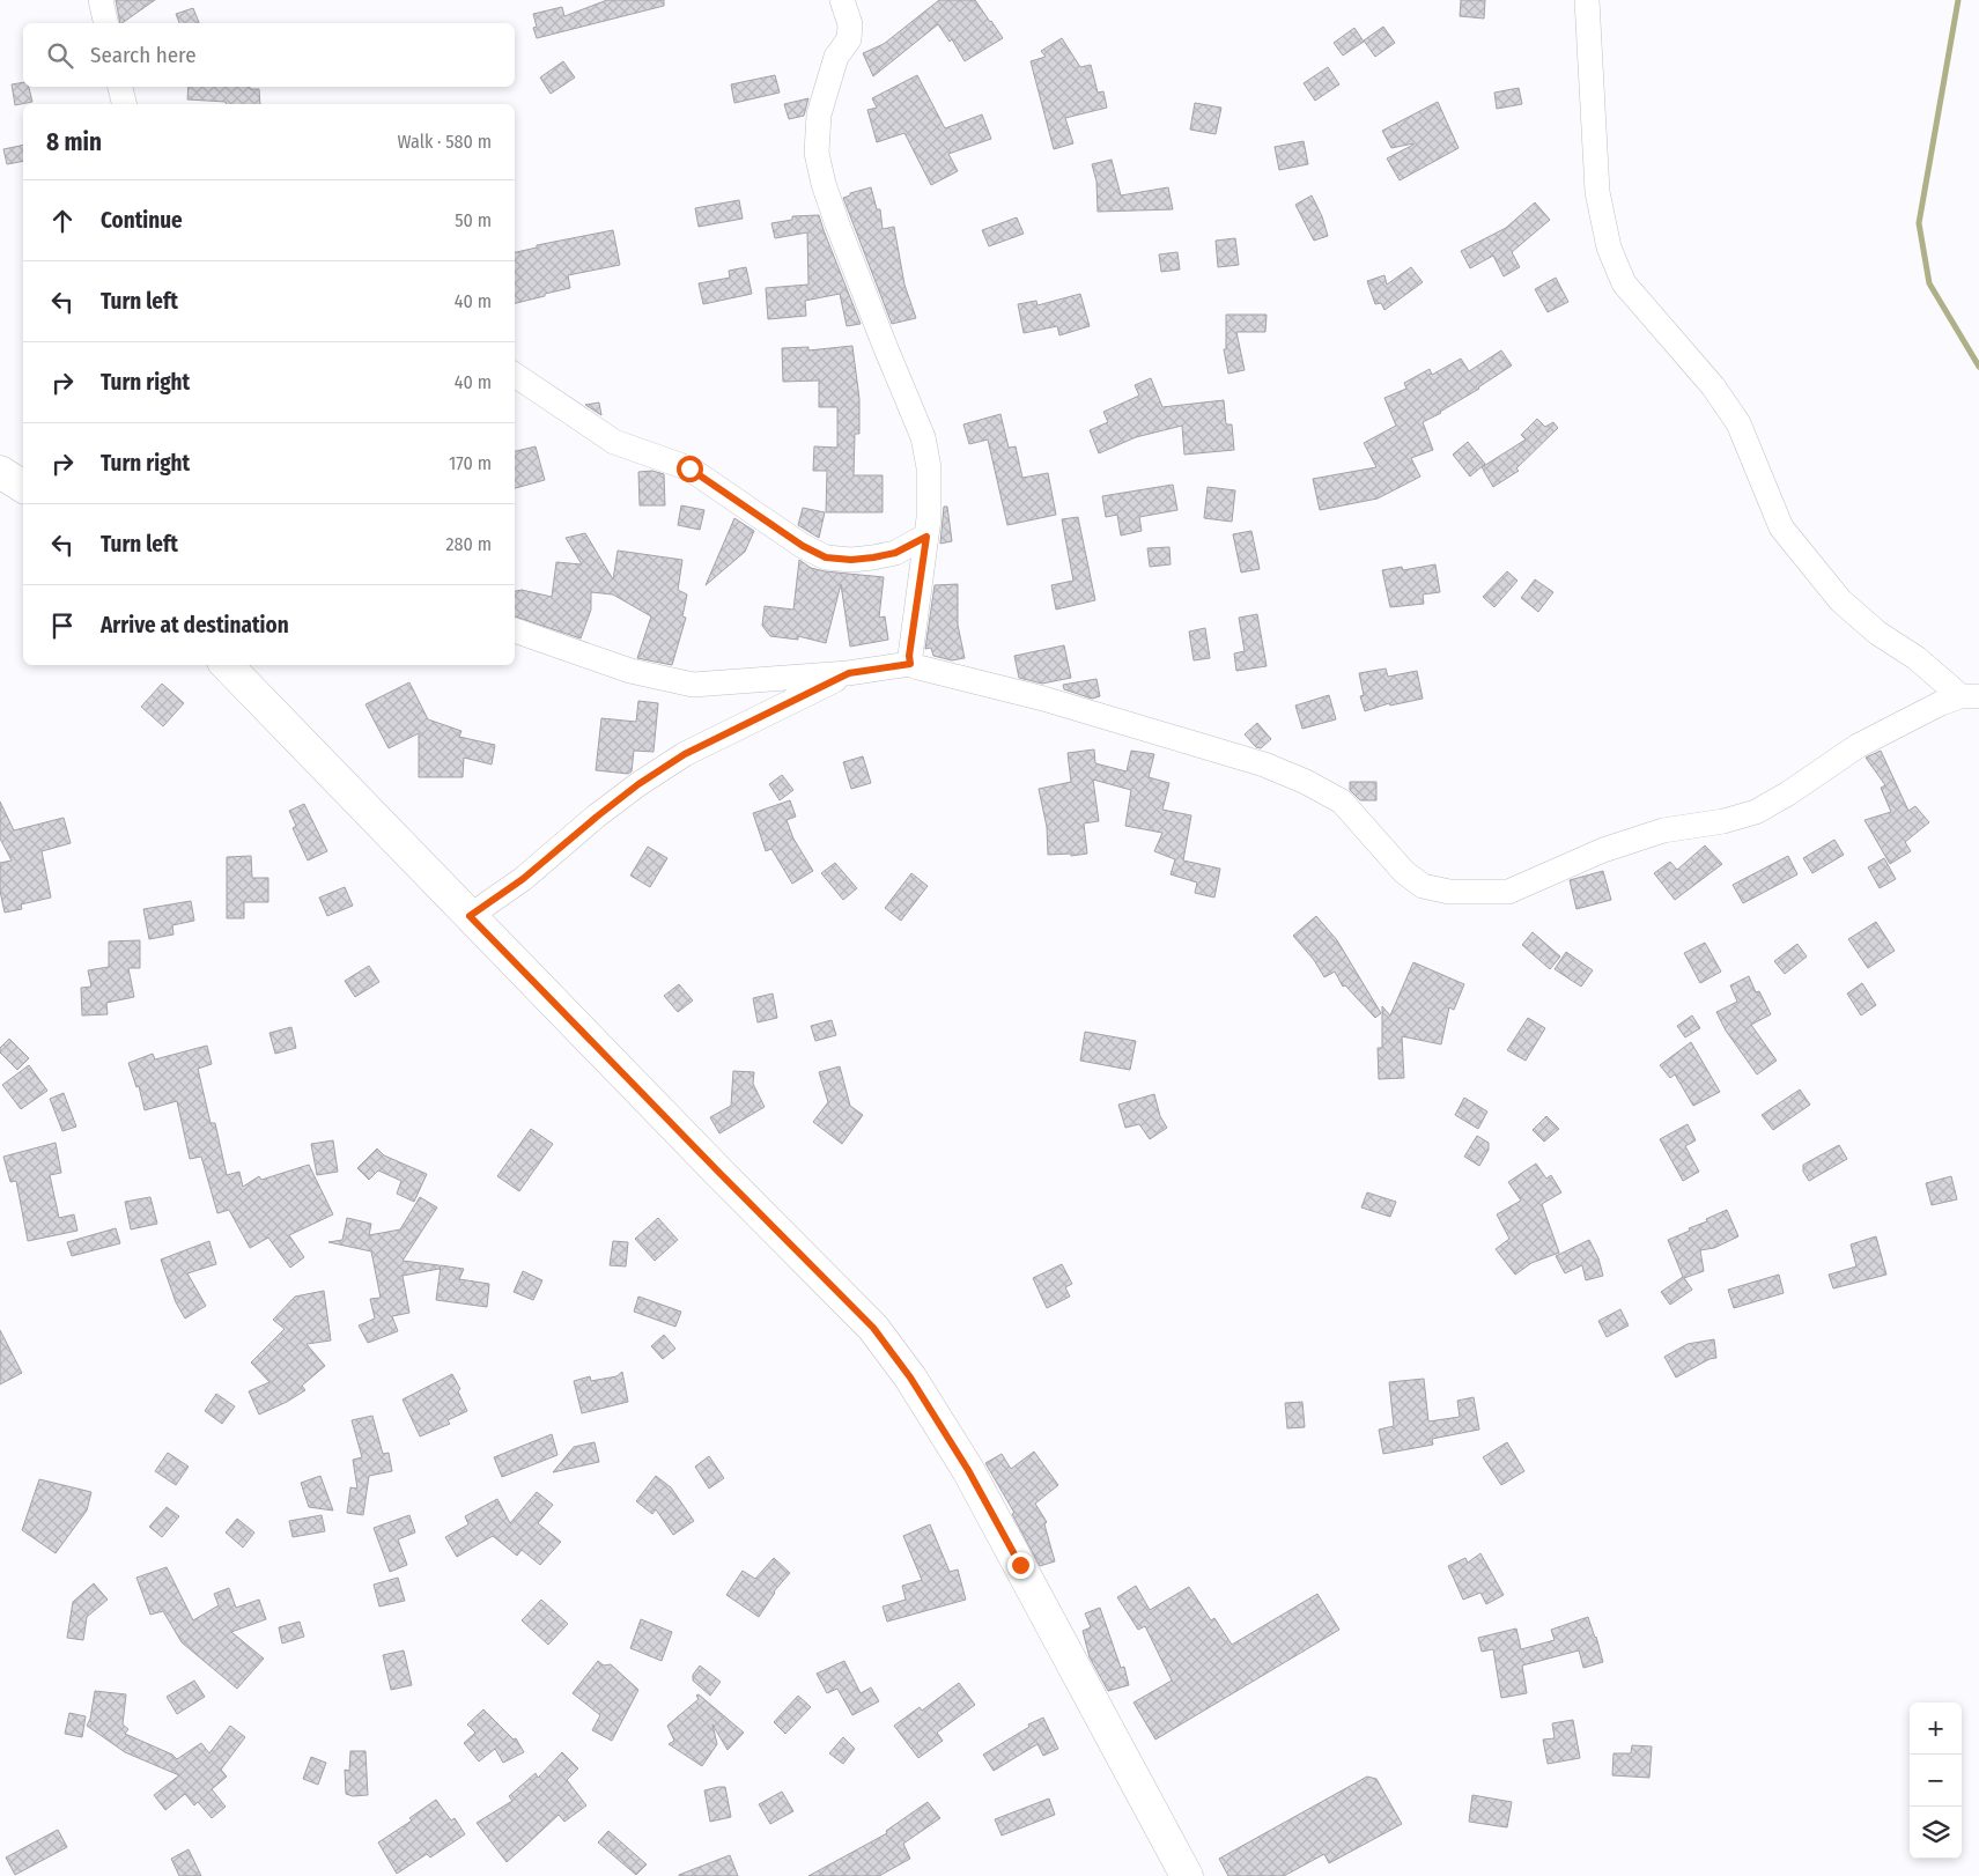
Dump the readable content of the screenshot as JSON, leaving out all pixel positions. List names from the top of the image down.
{
  "page": {
    "search": "Search here",
    "heading": ["8 min", "Walk · 580 m"],
    "list": [
      ["Continue", "50 m"],
      ["Turn left", "40 m"],
      ["Turn right", "40 m"],
      ["Turn right", "170 m"],
      ["Turn left", "280 m"],
      "Arrive at destination"
    ],
    "map_buttons": ["+", "−"]
  }
}
